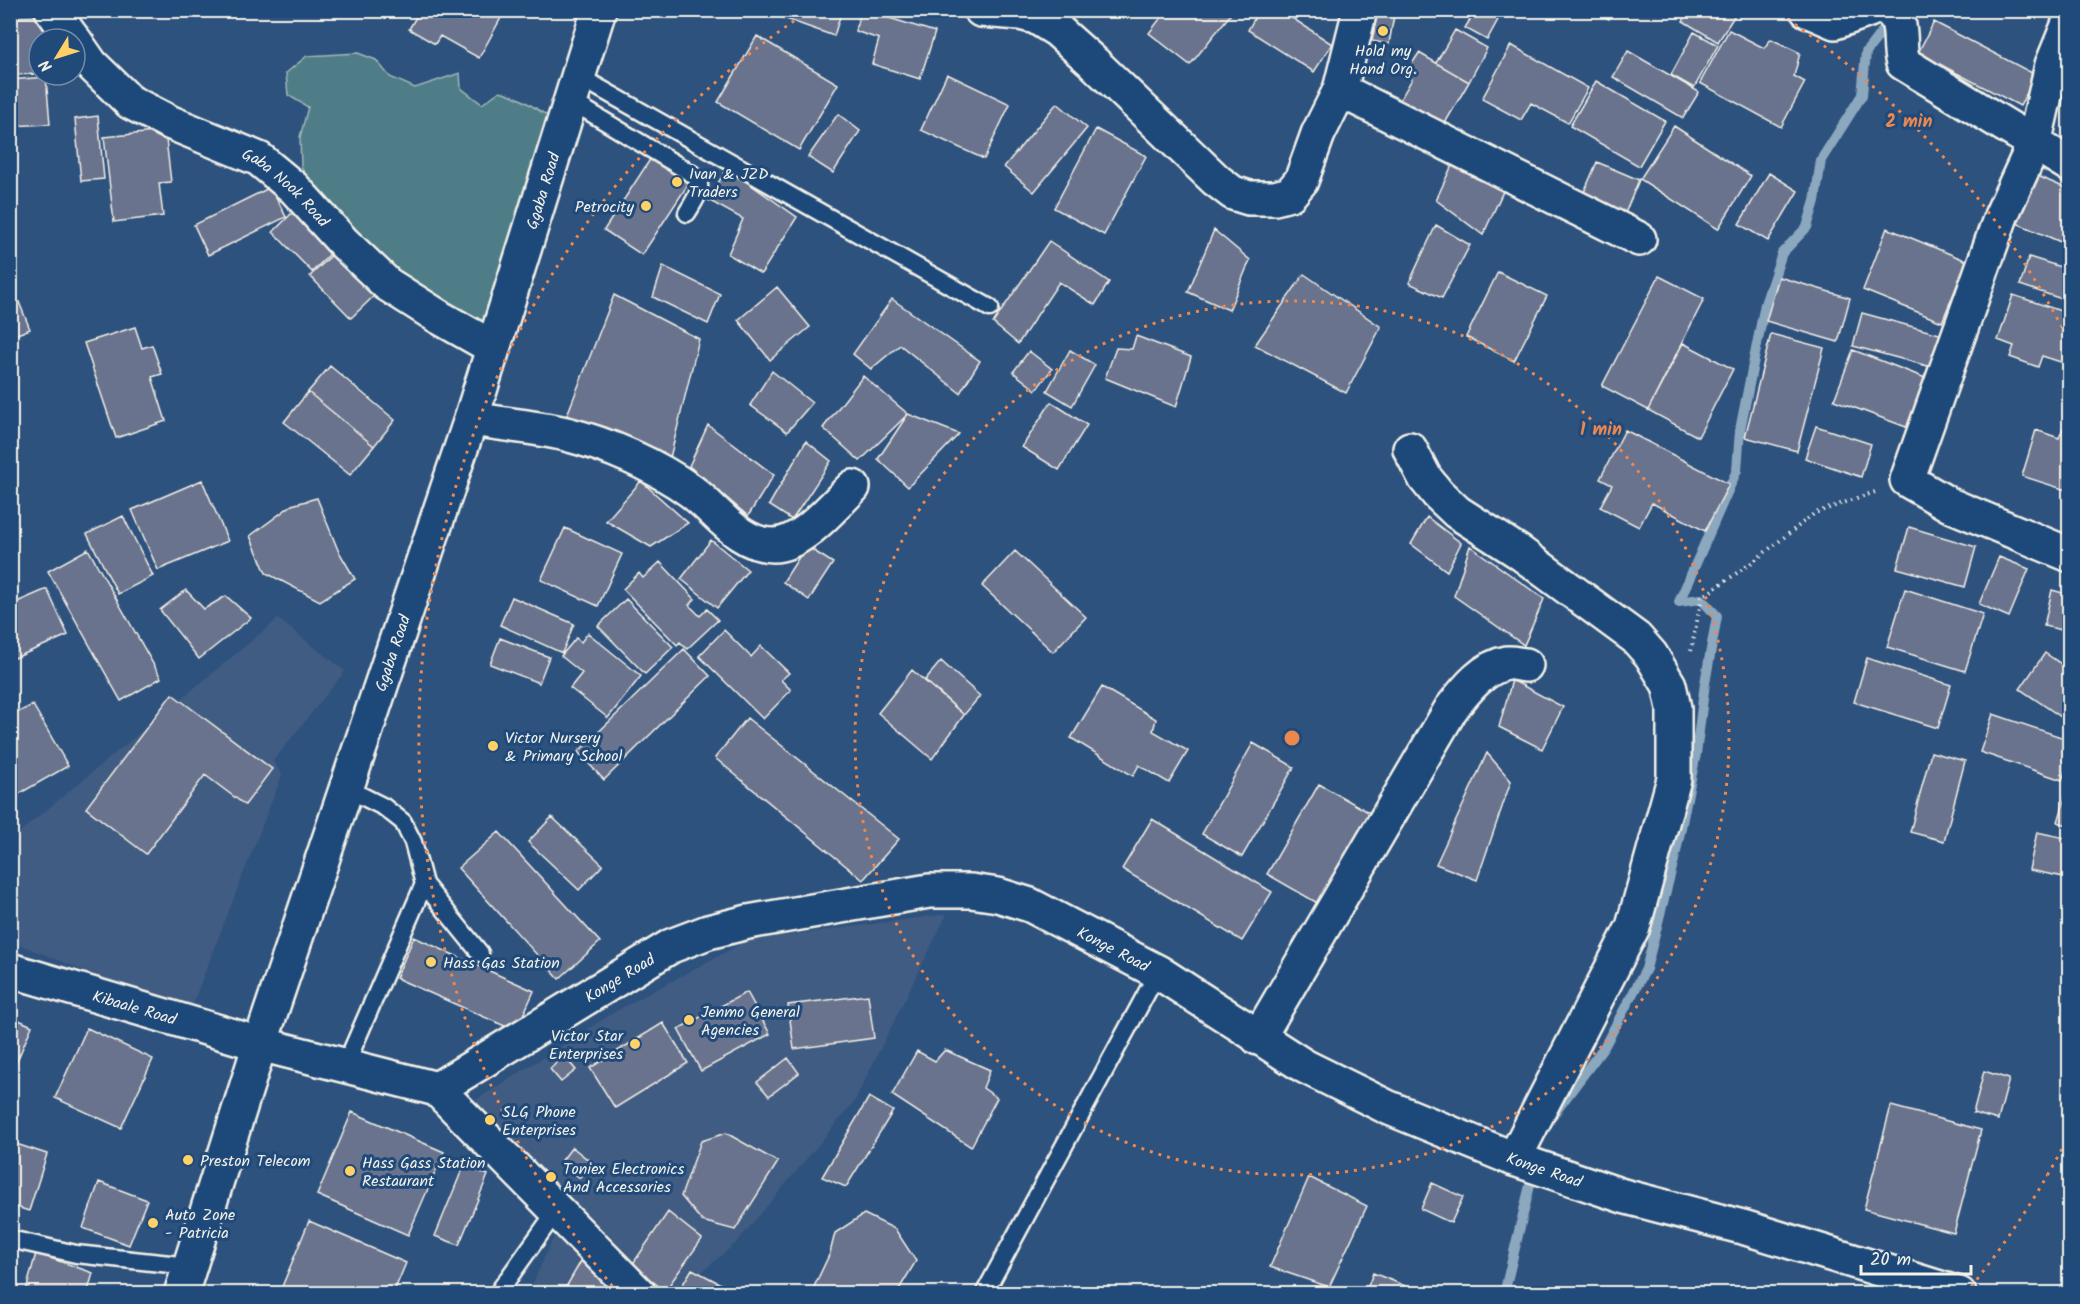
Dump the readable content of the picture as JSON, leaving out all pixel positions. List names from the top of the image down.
{
  "streets": {
    "street": [
      "Gaba Nook Road",
      "Ggaba Road",
      "Konge Road",
      "Kibaale Road"
    ]
  },
  "crossings": [
    ["Gaba Nook Road", "Ggaba Road"],
    ["Ggaba Road", "Kibaale Road"]
  ],
  "places": [
    "Hold my Hand Org.",
    "Ivan & JZD Traders",
    "Petrocity",
    "Victor Nursery & Primary School",
    "Hass Gas Station",
    "Jenmo General Agencies",
    "Victor Star Enterprises",
    "SLG Phone Enterprises",
    "Preston Telecom",
    "Hass Gass Station Restaurant",
    "Toniex Electronics And Accessories",
    "Auto Zone - Patricia"
  ],
  "scale_bar": "20 m",
  "north": "bottom left",
  "rings": ["2 min", "1 min"]
}
